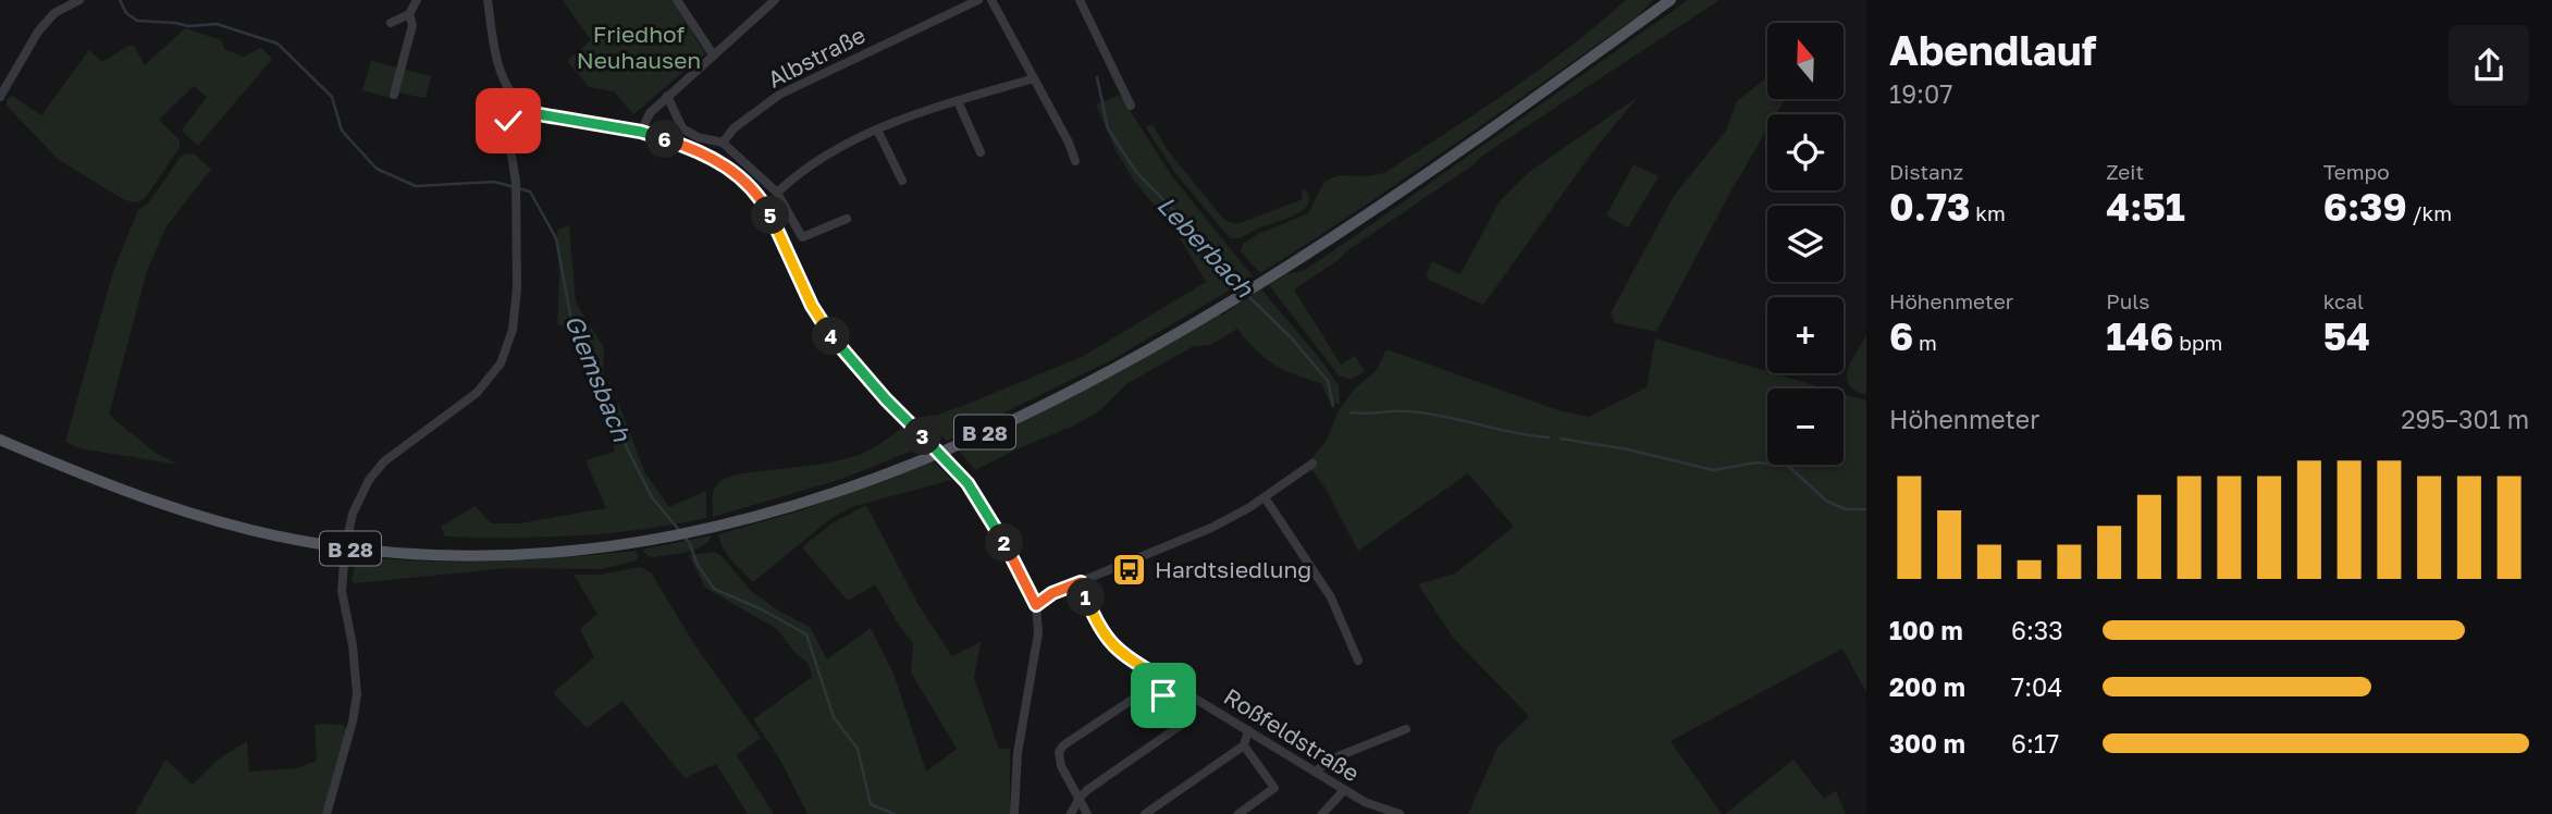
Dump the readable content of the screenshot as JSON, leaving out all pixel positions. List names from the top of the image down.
{
  "streets": {
    "main road": ["B 28"],
    "street": ["Albstraße", "Roßfeldstraße"]
  },
  "water": ["Leberbach", "Glemsbach"],
  "parks": ["Friedhof Neuhausen"],
  "places": {
    "bus stop": ["Hardtsiedlung"]
  },
  "north": "top",
  "page": {
    "heading": ["Abendlauf", "19:07"],
    "map_buttons": ["+", "−"],
    "pins": [
      "6",
      "5",
      "4",
      "3",
      "2",
      "1"
    ],
    "stats": [
      ["Distanz", "0.73 km"],
      ["Zeit", "4:51"],
      ["Tempo", "6:39 /km"],
      ["Höhenmeter", "6 m"],
      ["Puls", "146 bpm"],
      ["kcal", "54"]
    ],
    "chart": ["Höhenmeter", "295–301 m"],
    "list": [
      {
        "name": "100 m",
        "note": "6:33"
      },
      {
        "name": "200 m",
        "note": "7:04"
      },
      {
        "name": "300 m",
        "note": "6:17"
      }
    ]
  }
}
